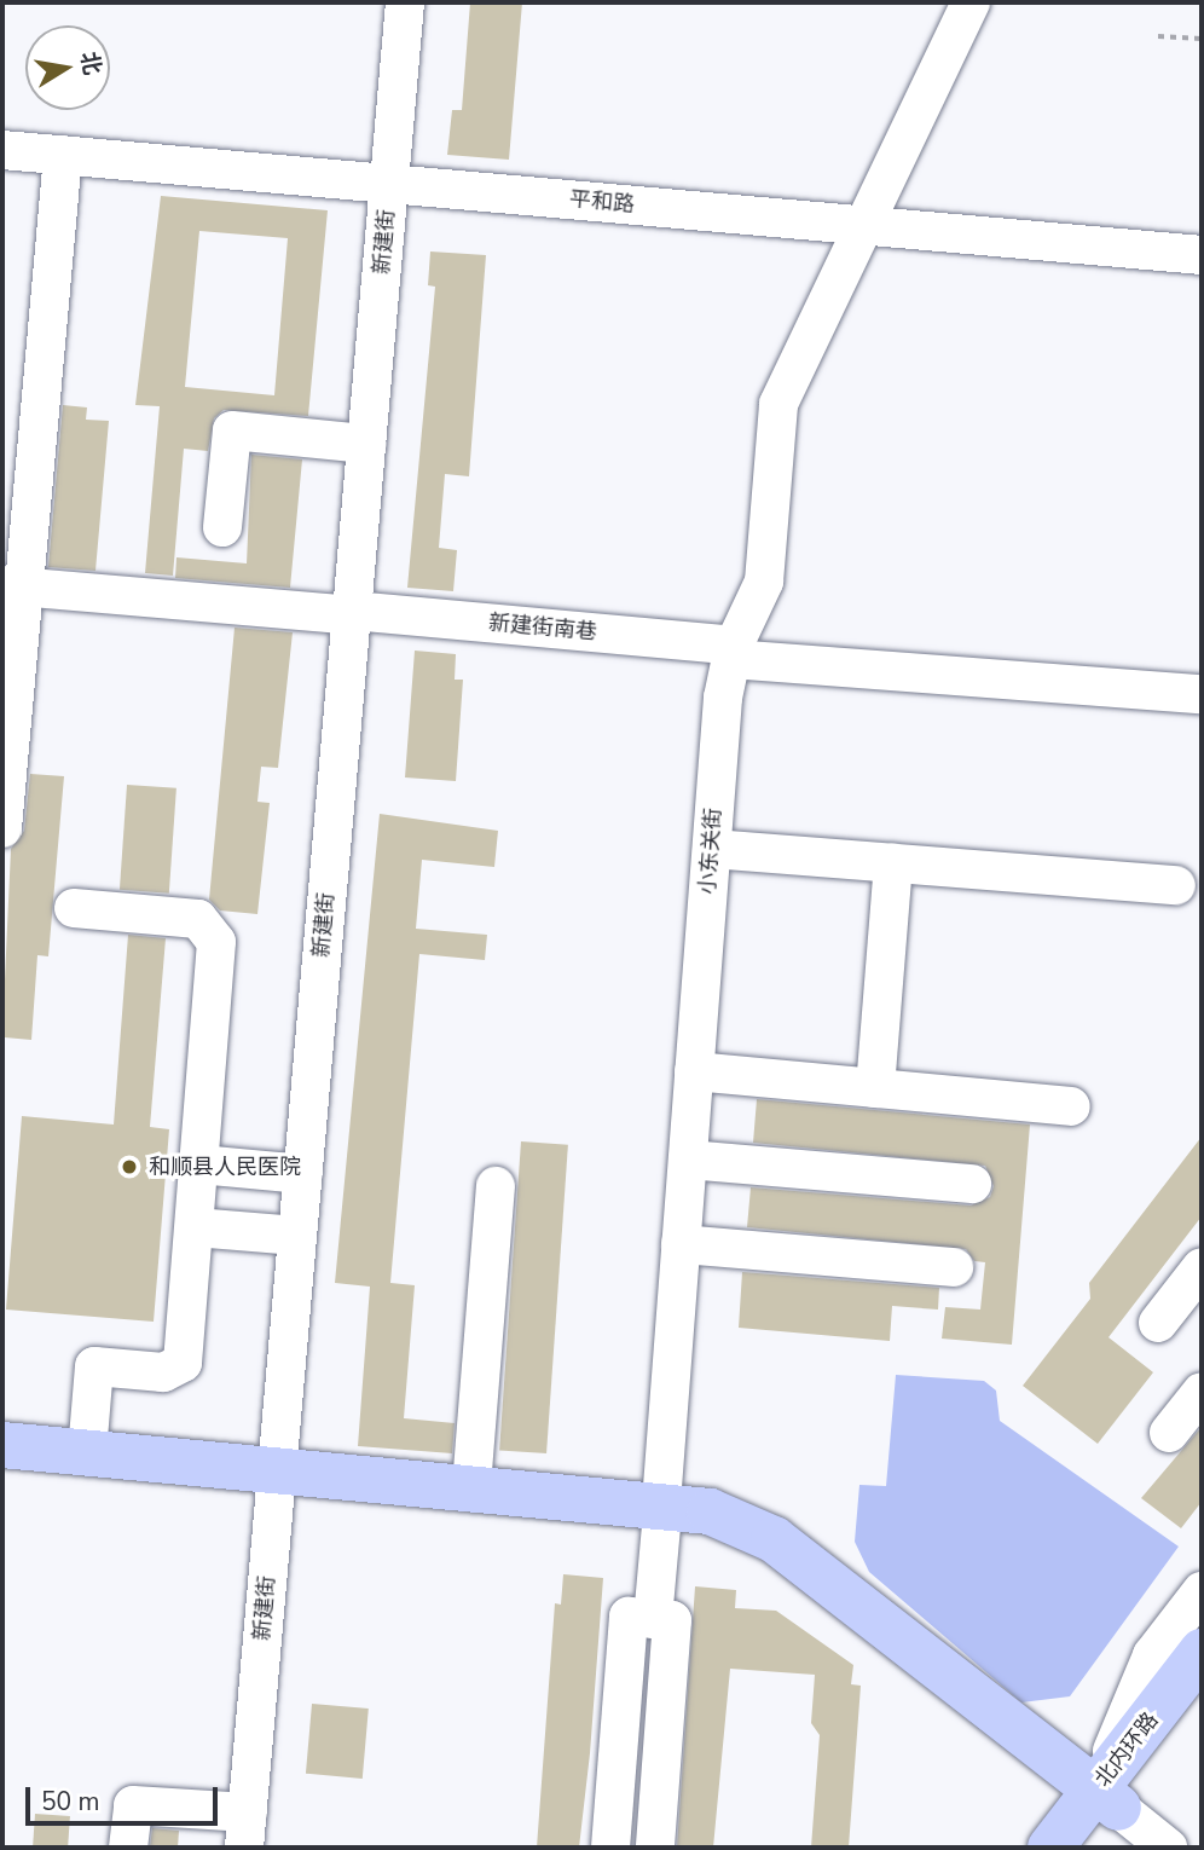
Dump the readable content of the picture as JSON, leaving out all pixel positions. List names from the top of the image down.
{
  "streets": {
    "main road": ["北内环路"],
    "street": [
      "平和路",
      "新建街",
      "新建街南巷",
      "小东关街"
    ]
  },
  "crossings": [
    ["平和路", "新建街"],
    ["平和路", "小东关街"],
    ["新建街", "新建街南巷"],
    ["新建街南巷", "小东关街"]
  ],
  "places": ["和顺县人民医院"],
  "scale_bar": "50 m",
  "north": "right"
}
